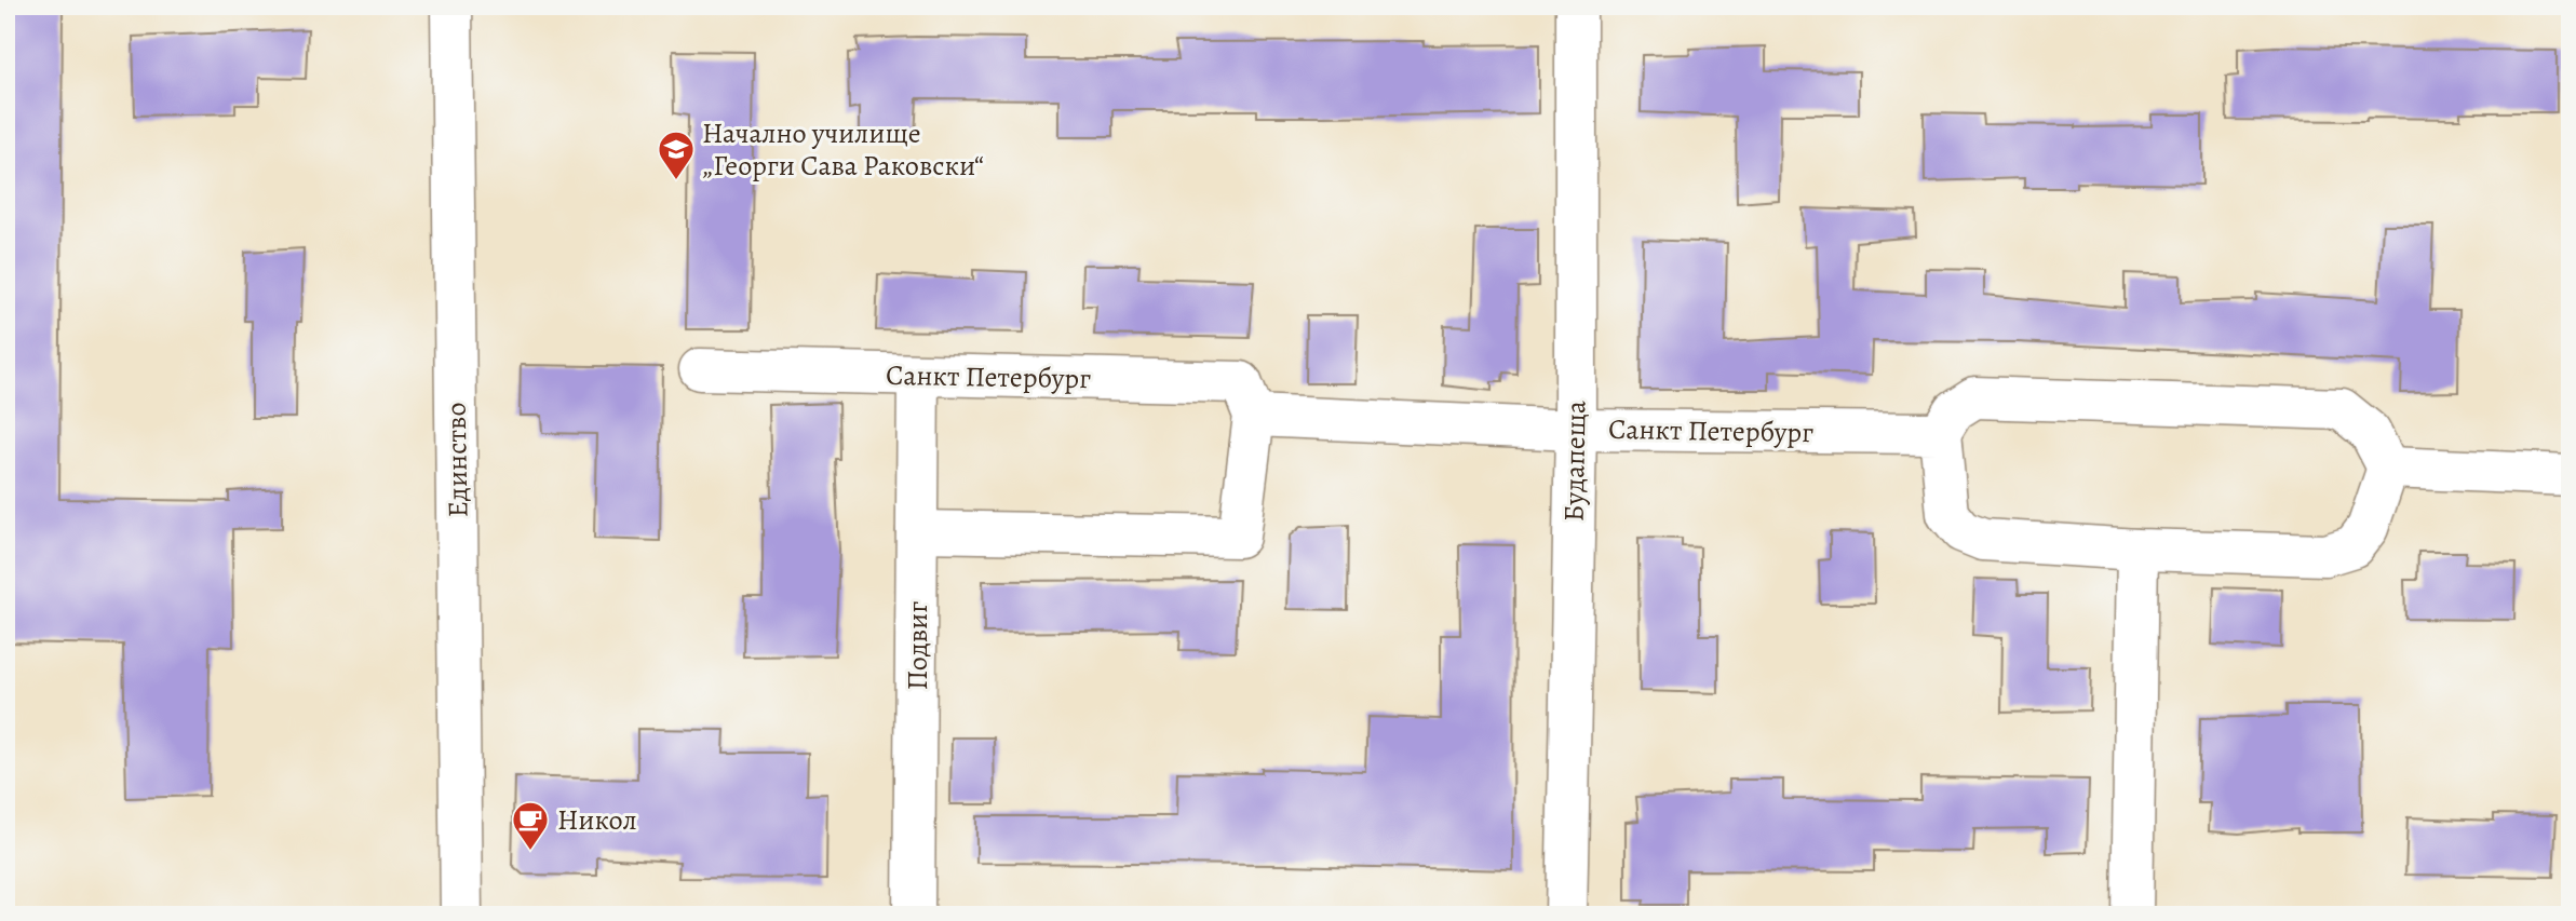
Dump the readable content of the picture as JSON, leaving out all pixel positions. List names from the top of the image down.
{
  "streets": {
    "street": [
      "Санкт Петербург",
      "Единство",
      "Будапеща",
      "Подвиг"
    ]
  },
  "crossings": [
    ["Санкт Петербург", "Будапеща"],
    ["Санкт Петербург", "Подвиг"]
  ],
  "places": {
    "school or university": ["Начално училище „Георги Сава Раковски“"],
    "cafe": ["Никол"]
  }
}
